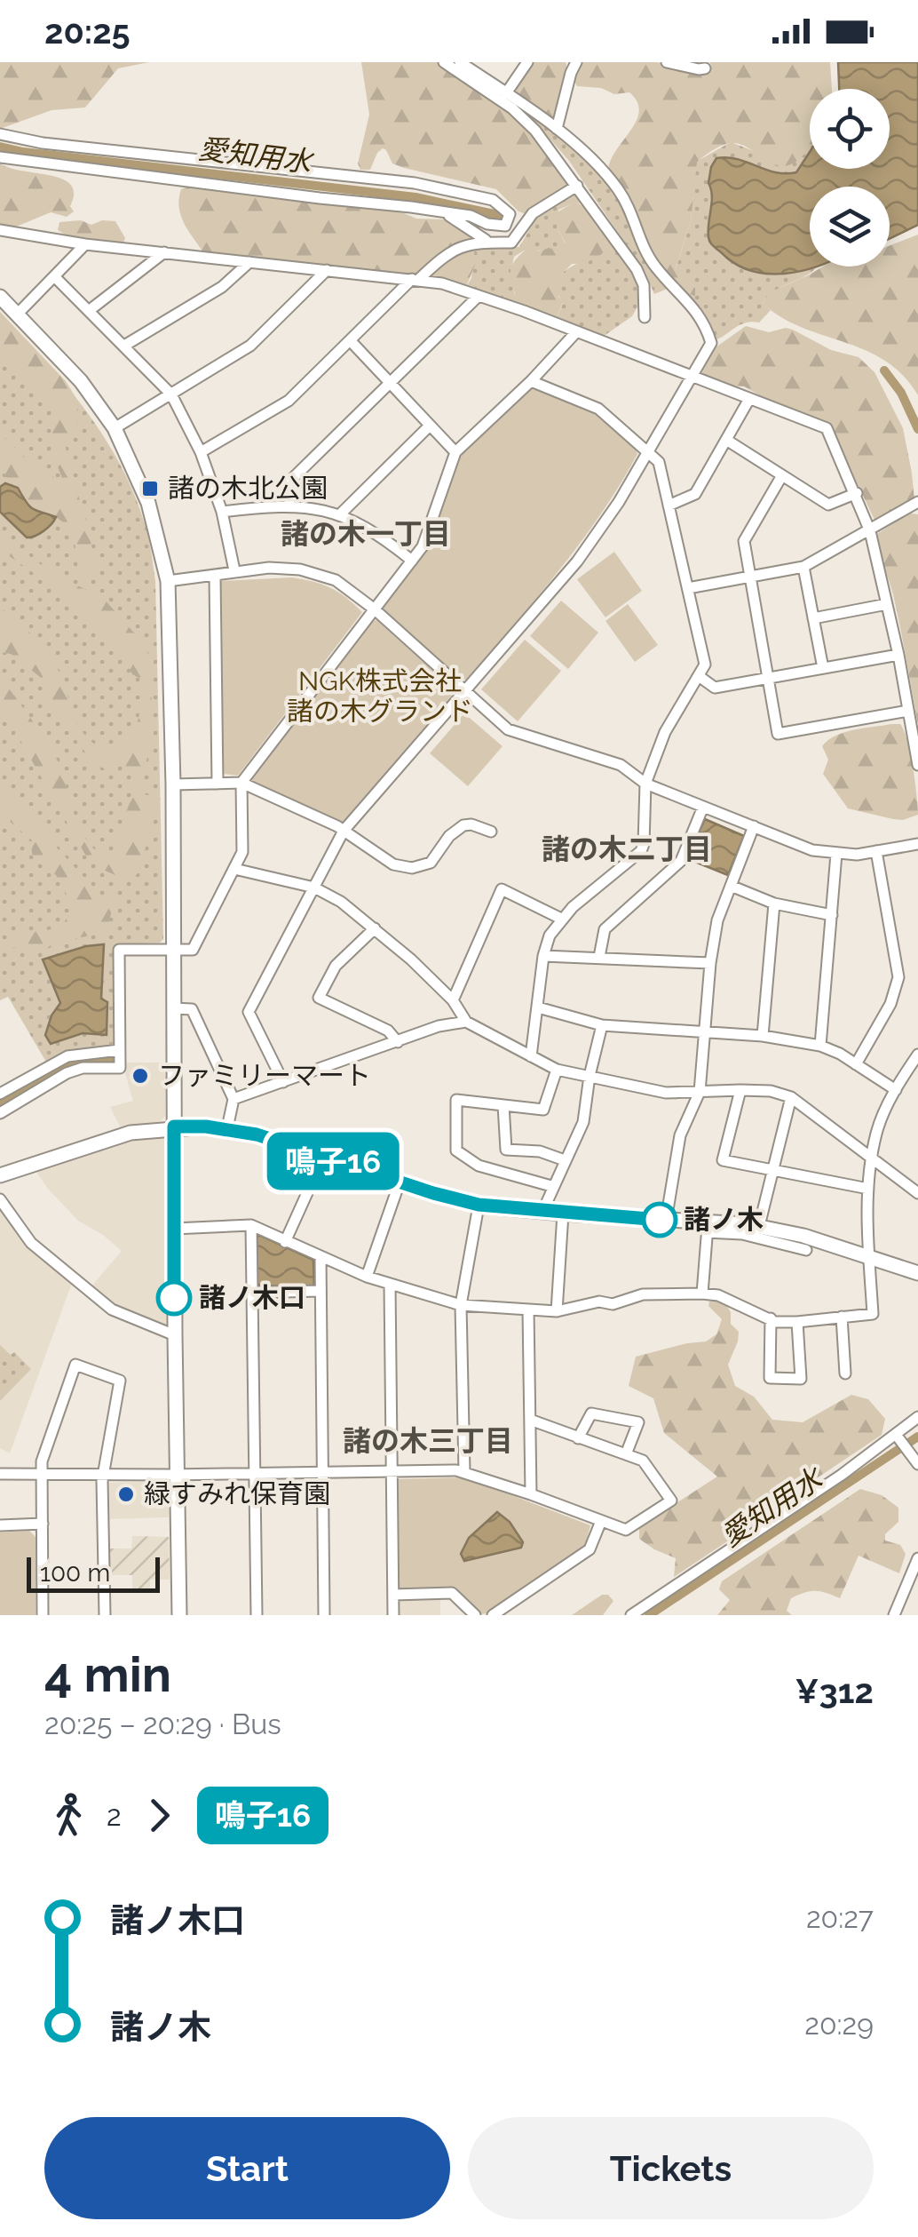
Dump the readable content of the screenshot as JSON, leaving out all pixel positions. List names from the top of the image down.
{
  "districts": ["諸の木一丁目", "諸の木二丁目", "諸の木三丁目"],
  "water": ["愛知用水"],
  "parks": ["NGK株式会社 諸の木グランド"],
  "places": {
    "transit": ["諸の木北公園"],
    "other": [
      "ファミリーマート",
      "諸ノ木",
      "諸ノ木口",
      "緑すみれ保育園"
    ]
  },
  "lines": ["bus line 鳴子16"],
  "scale_bar": "100 m",
  "page": {
    "status": "20:25",
    "on_map": "鳴子16",
    "scale": "100 m",
    "heading": ["4 min", "20:25 – 20:29 · Bus", "¥312"],
    "legs": ["2", "鳴子16"],
    "list": [
      {
        "name": "諸ノ木口",
        "value": "20:27"
      },
      {
        "name": "諸ノ木",
        "value": "20:29"
      }
    ],
    "buttons": ["Start", "Tickets"]
  }
}
